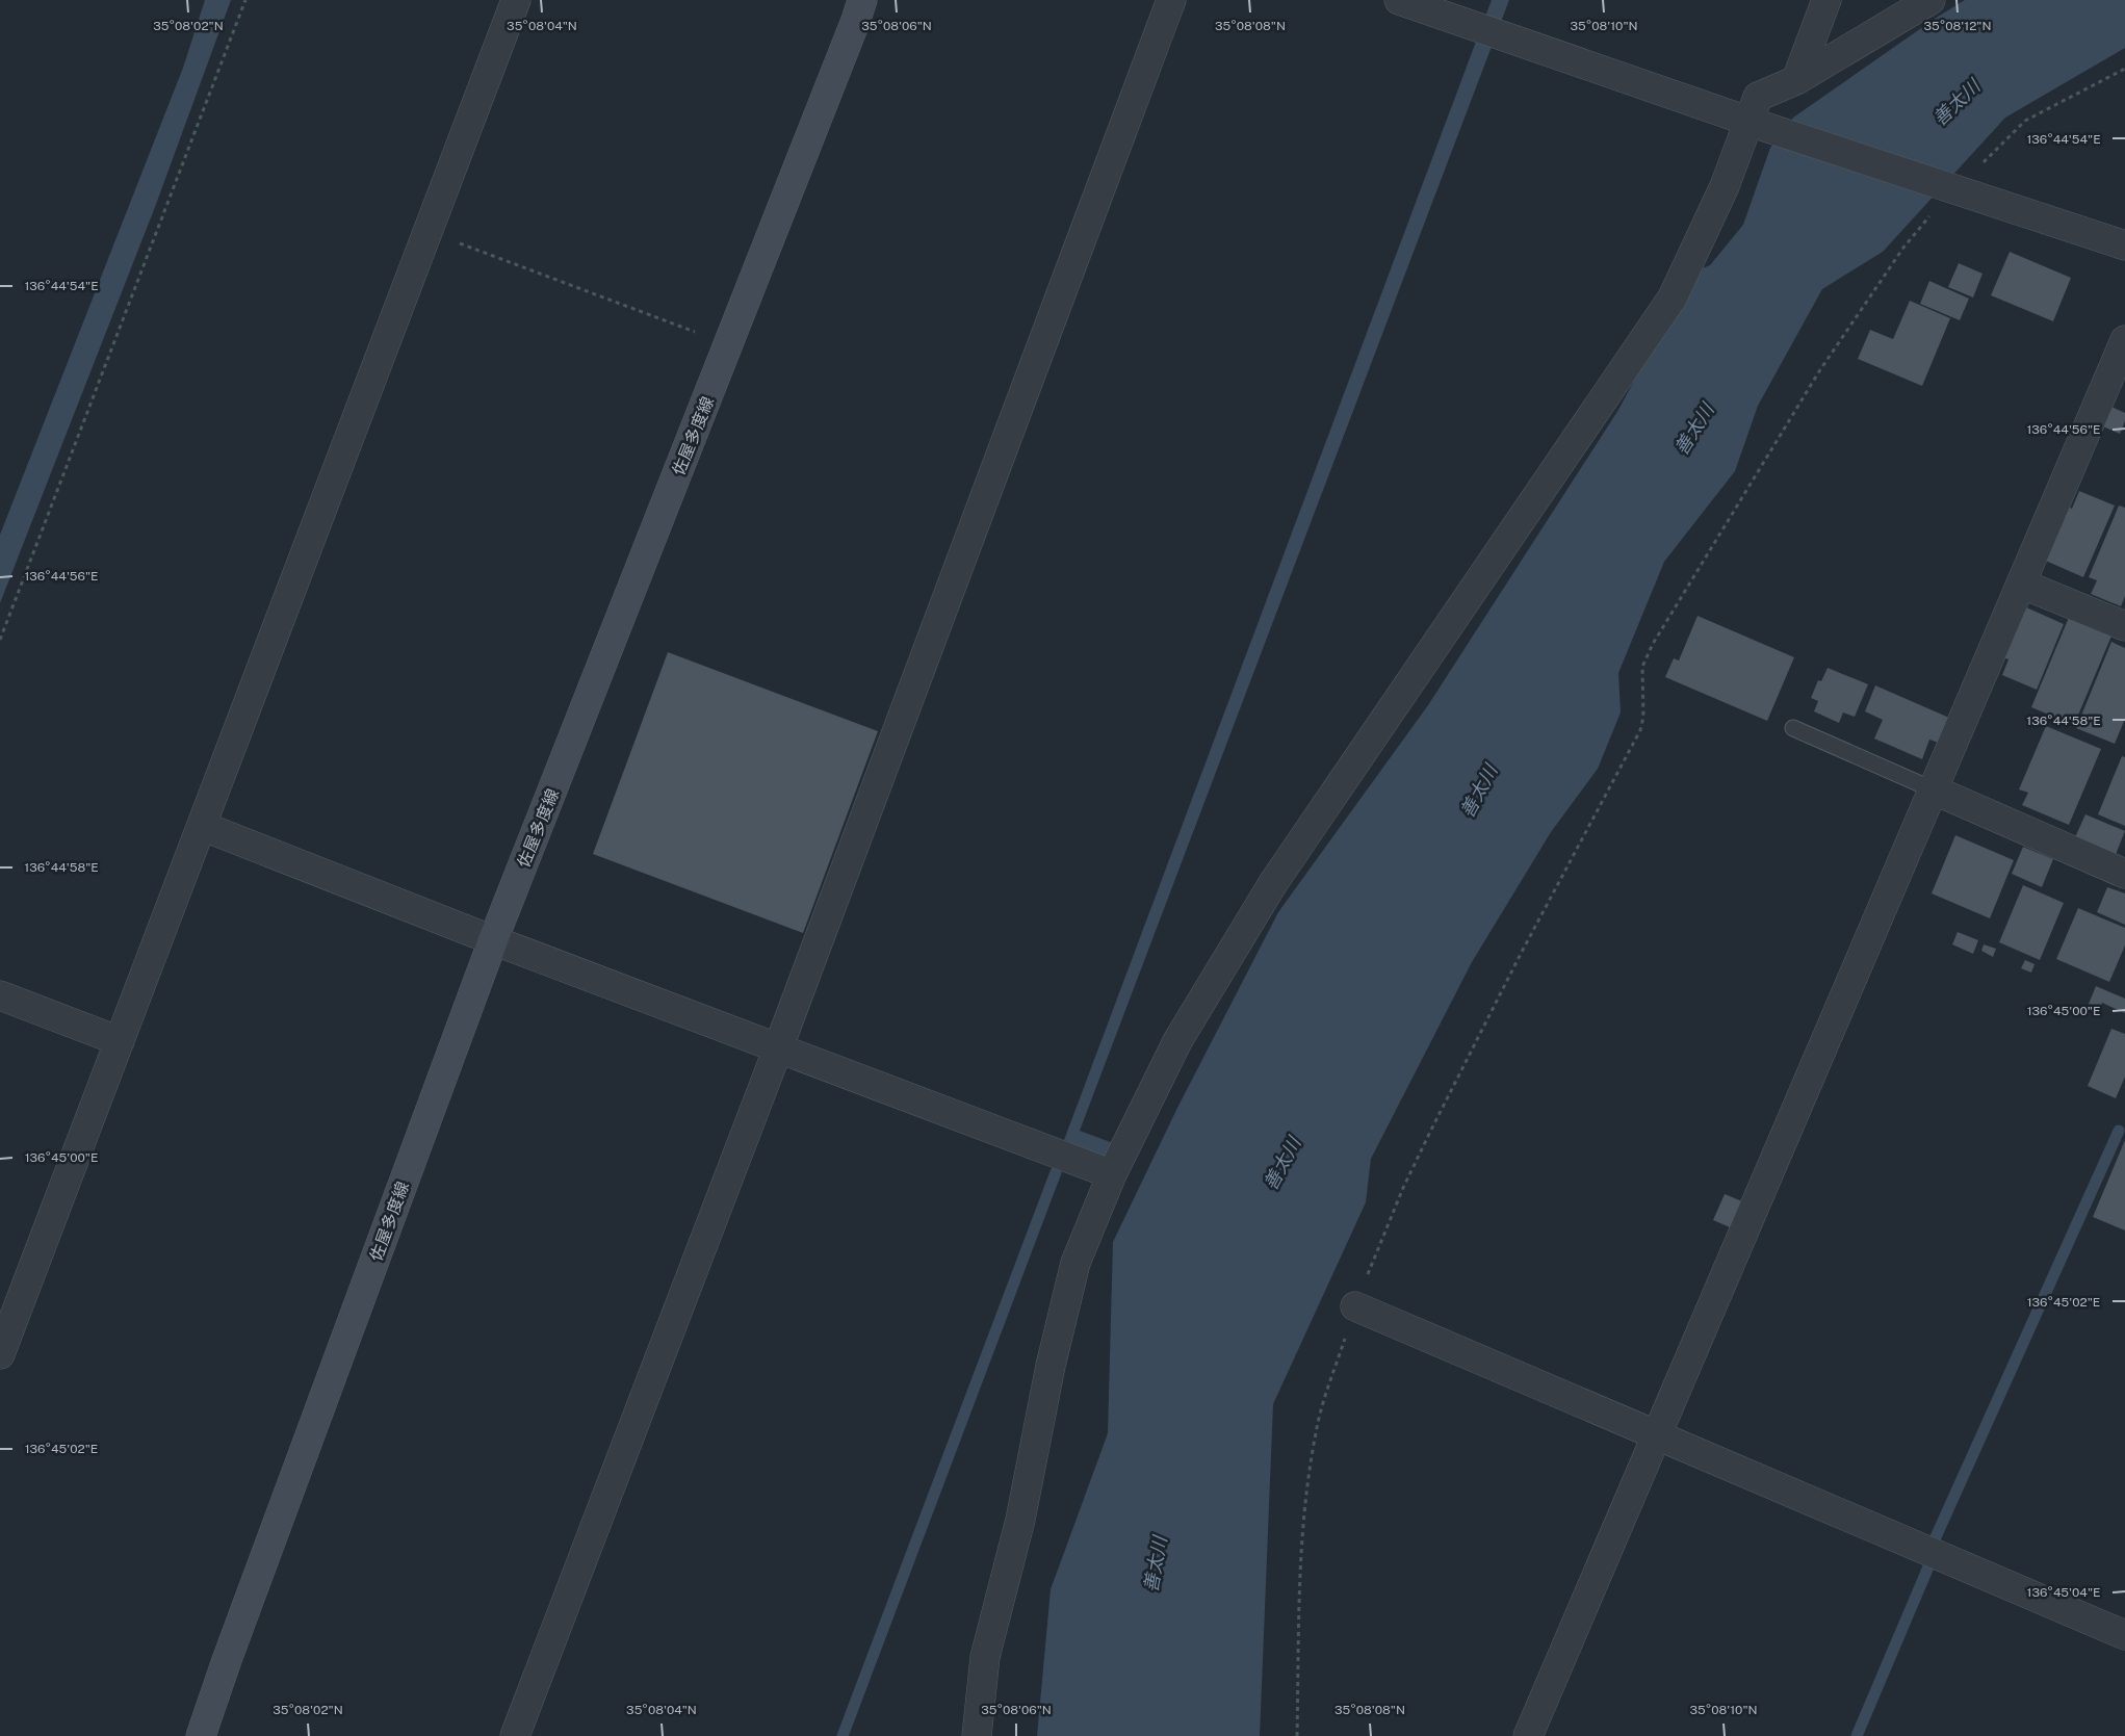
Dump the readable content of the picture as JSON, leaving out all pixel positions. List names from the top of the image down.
{
  "streets": {
    "main road": ["佐屋多度線"]
  },
  "water": ["善太川"],
  "coordinates": [
    "35°08'02\"N",
    "35°08'04\"N",
    "35°08'06\"N",
    "35°08'08\"N",
    "35°08'10\"N",
    "35°08'12\"N",
    "136°44'54\"E",
    "136°44'56\"E",
    "136°44'58\"E",
    "136°45'00\"E",
    "136°45'02\"E",
    "136°45'04\"E"
  ]
}
